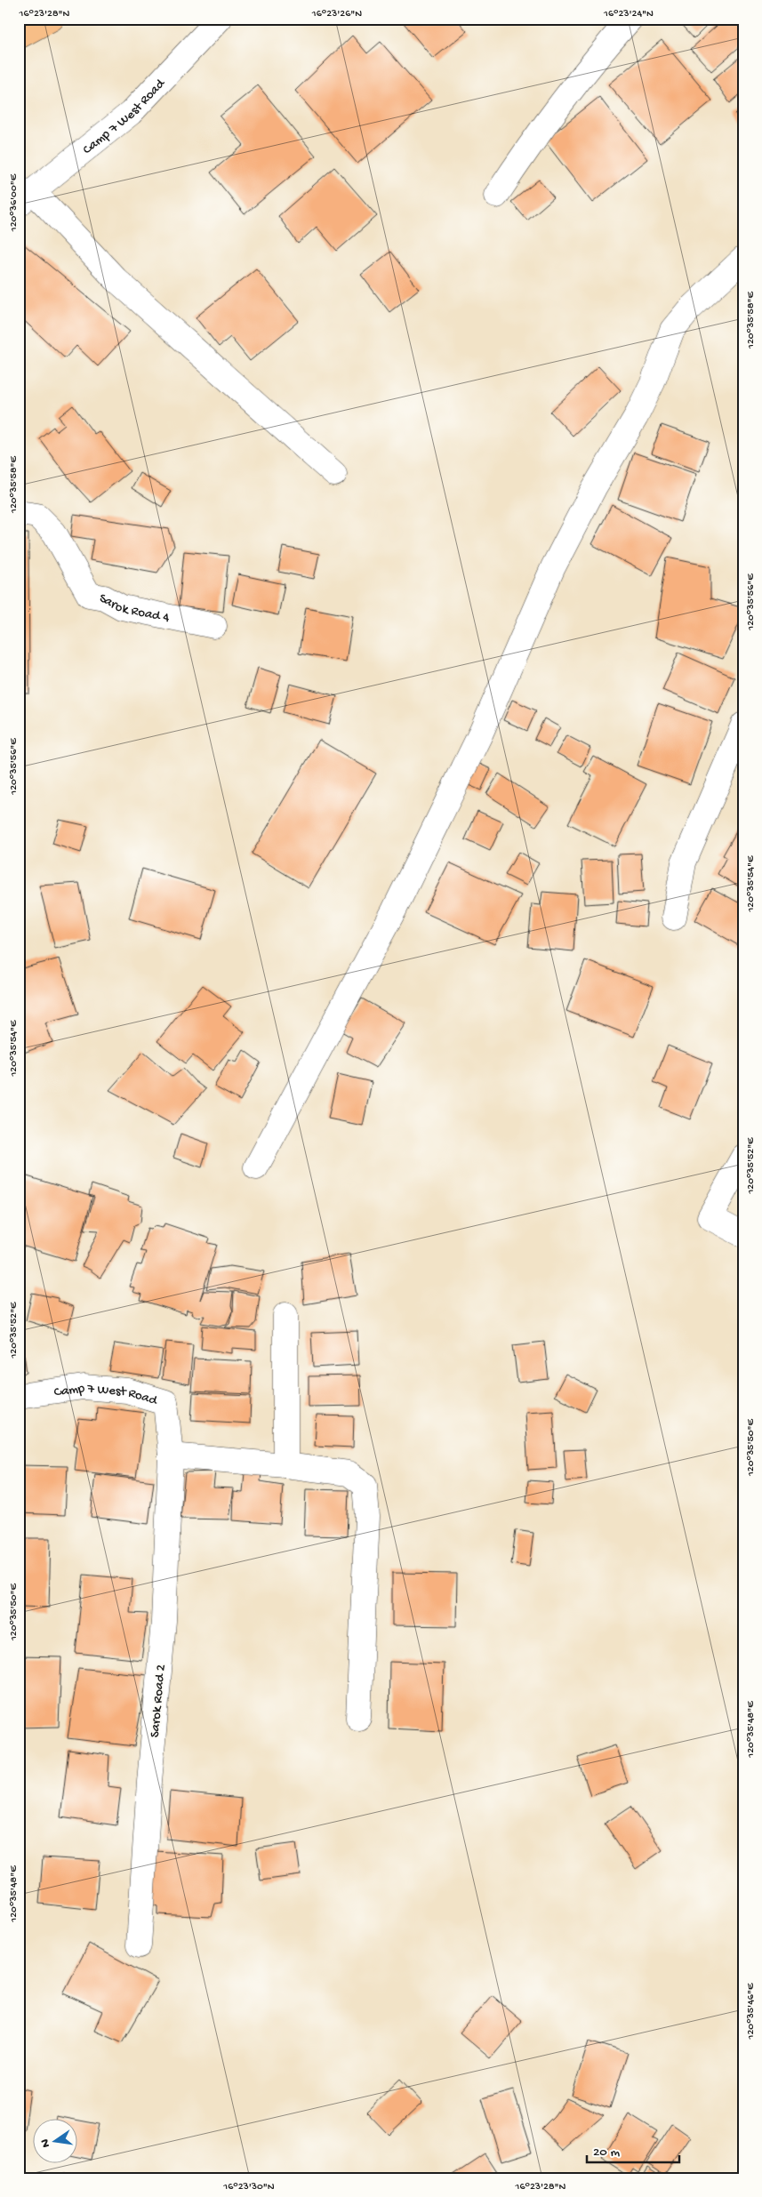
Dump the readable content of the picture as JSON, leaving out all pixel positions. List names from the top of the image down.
{
  "streets": {
    "street": ["Camp 7 West Road", "Sarok Road 4", "Sarok Road 2"]
  },
  "crossings": [
    ["Camp 7 West Road", "Sarok Road 2"]
  ],
  "scale_bar": "20 m",
  "north": "left",
  "coordinates": [
    "16°23'28\"N",
    "16°23'26\"N",
    "16°23'24\"N",
    "120°36'00\"E",
    "120°35'58\"E",
    "120°35'56\"E",
    "120°35'54\"E",
    "120°35'52\"E",
    "120°35'50\"E",
    "120°35'48\"E",
    "120°35'46\"E",
    "16°23'30\"N"
  ]
}
